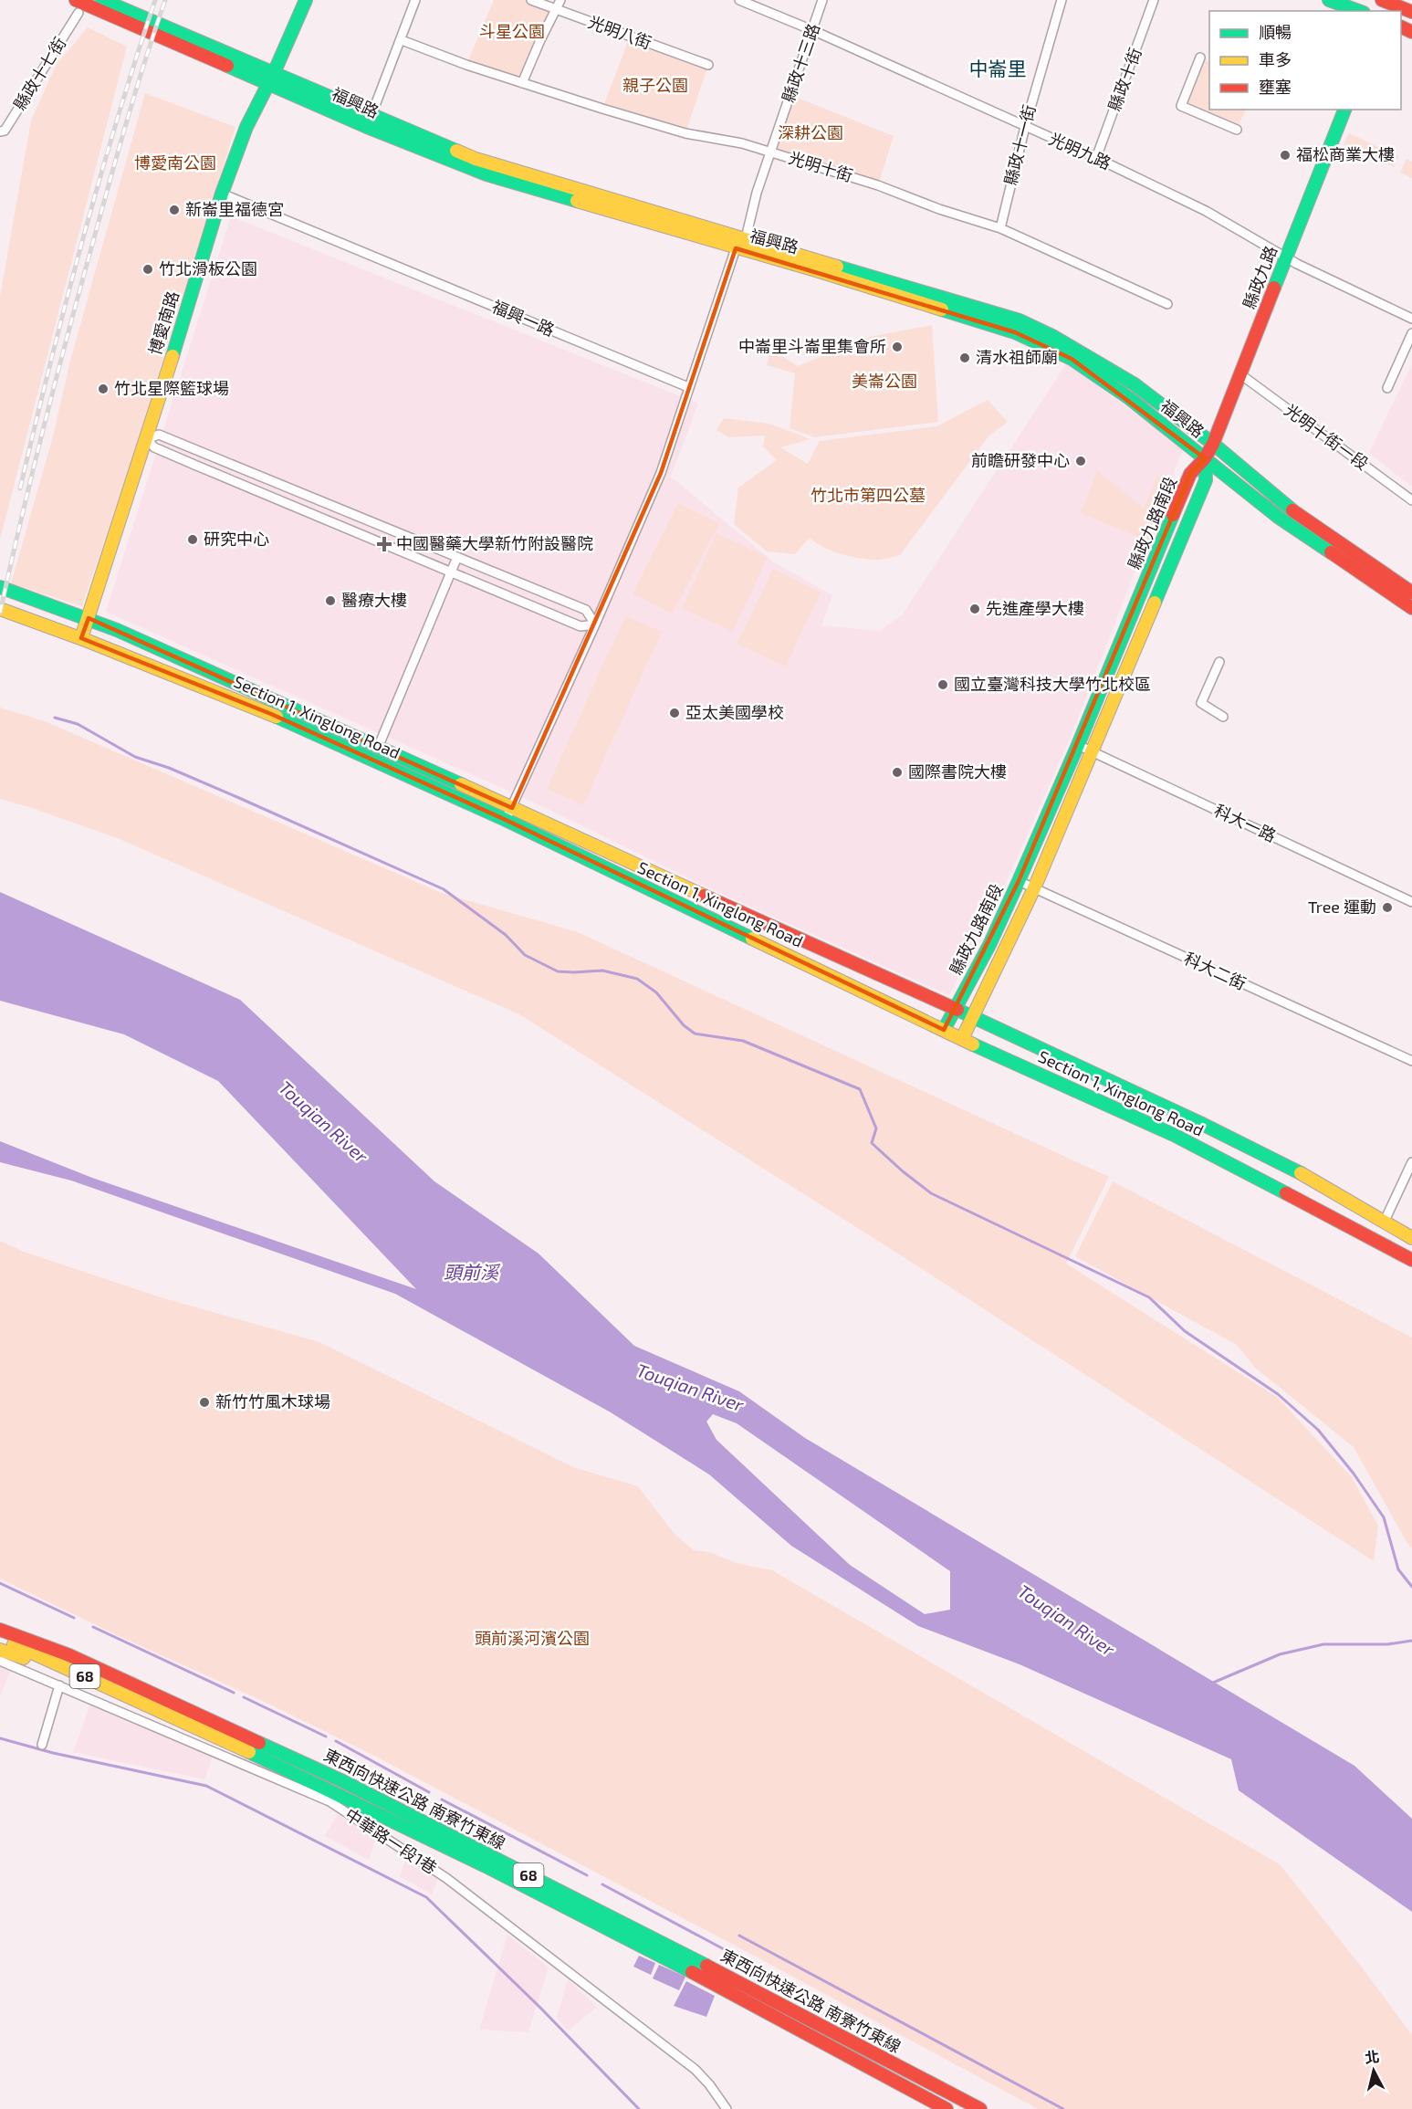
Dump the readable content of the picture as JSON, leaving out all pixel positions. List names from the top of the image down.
{
  "streets": {
    "main road": [
      "福興路",
      "縣政九路",
      "博愛南路",
      "縣政九路南段",
      "Section 1, Xinglong Road",
      "68",
      "東西向快速公路 南寮竹東線"
    ],
    "street": [
      "光明八街",
      "縣政十三路",
      "縣政十七街",
      "縣政十街",
      "縣政十一街",
      "光明九路",
      "光明十街",
      "福興一路",
      "光明十街一段",
      "科大一路",
      "科大二街",
      "中華路一段1巷"
    ]
  },
  "crossings": [
    ["縣政十三路", "福興路"],
    ["縣政十三路", "光明九路"],
    ["縣政十三路", "光明十街"],
    ["縣政十七街", "福興路"],
    ["縣政十街", "光明九路"],
    ["福興路", "縣政九路"],
    ["福興路", "博愛南路"],
    ["福興路", "縣政九路南段"],
    ["縣政十一街", "光明九路"],
    ["縣政十一街", "光明十街"],
    ["光明九路", "縣政九路"],
    ["縣政九路", "光明十街一段"],
    ["縣政九路", "縣政九路南段"],
    ["福興一路", "博愛南路"],
    ["博愛南路", "Section 1, Xinglong Road"],
    ["縣政九路南段", "Section 1, Xinglong Road"],
    ["縣政九路南段", "科大一路"],
    ["縣政九路南段", "科大二街"]
  ],
  "districts": ["中崙里"],
  "water": ["Touqian River", "頭前溪"],
  "parks": [
    "斗星公園",
    "親子公園",
    "深耕公園",
    "博愛南公園",
    "美崙公園",
    "竹北市第四公墓",
    "頭前溪河濱公園"
  ],
  "places": {
    "other": [
      "福松商業大樓",
      "新崙里福德宮",
      "竹北滑板公園",
      "中崙里斗崙里集會所",
      "清水祖師廟",
      "竹北星際籃球場",
      "前瞻研發中心",
      "研究中心",
      "醫療大樓",
      "先進產學大樓",
      "國立臺灣科技大學竹北校區",
      "亞太美國學校",
      "國際書院大樓",
      "Tree 運動",
      "新竹竹風木球場"
    ],
    "health": ["中國醫藥大學新竹附設醫院"]
  },
  "legend": ["順暢", "車多", "壅塞"],
  "north": "top"
}
